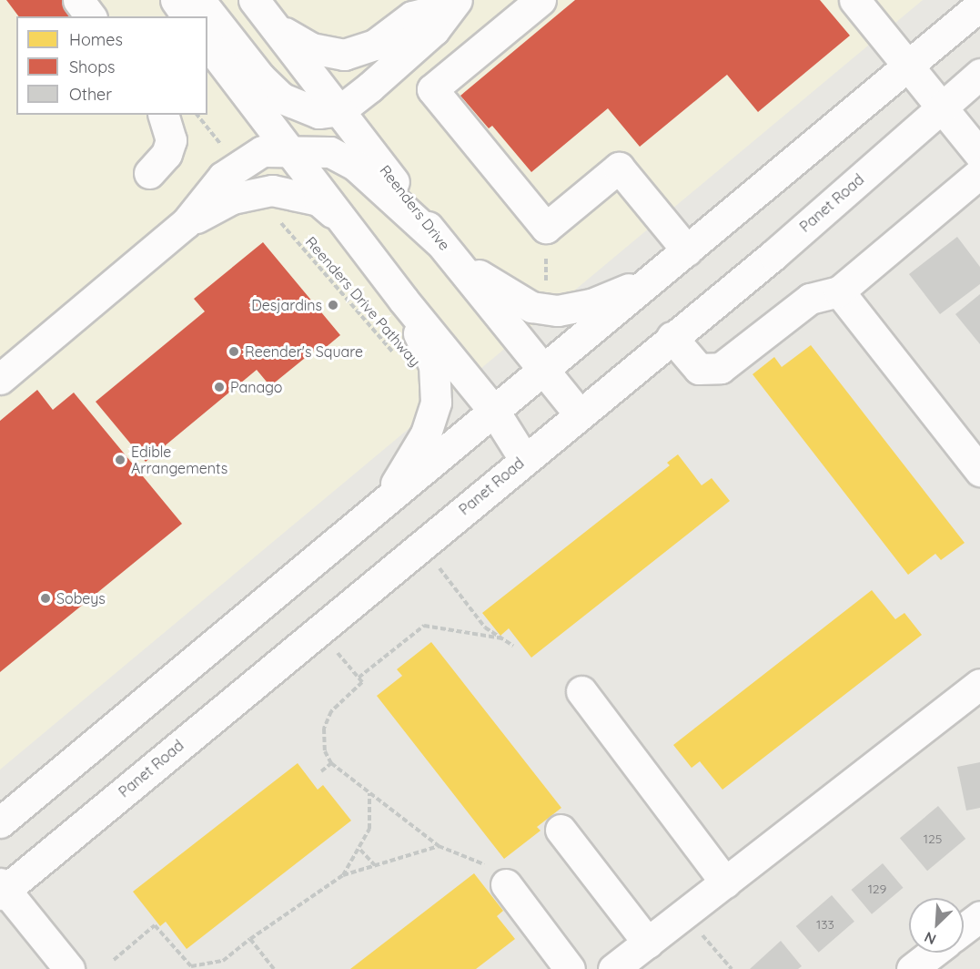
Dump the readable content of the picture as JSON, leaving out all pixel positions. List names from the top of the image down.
{
  "streets": {
    "street": ["Panet Road", "Reenders Drive"],
    "path": ["Reenders Drive Pathway"]
  },
  "crossings": [
    ["Panet Road", "Reenders Drive"]
  ],
  "places": [
    "Desjardins",
    "Reender's Square",
    "Panago",
    "Edible Arrangements",
    "Sobeys"
  ],
  "house_numbers": ["125", "129", "133"],
  "legend": ["Homes", "Shops", "Other"],
  "north": "bottom left"
}
